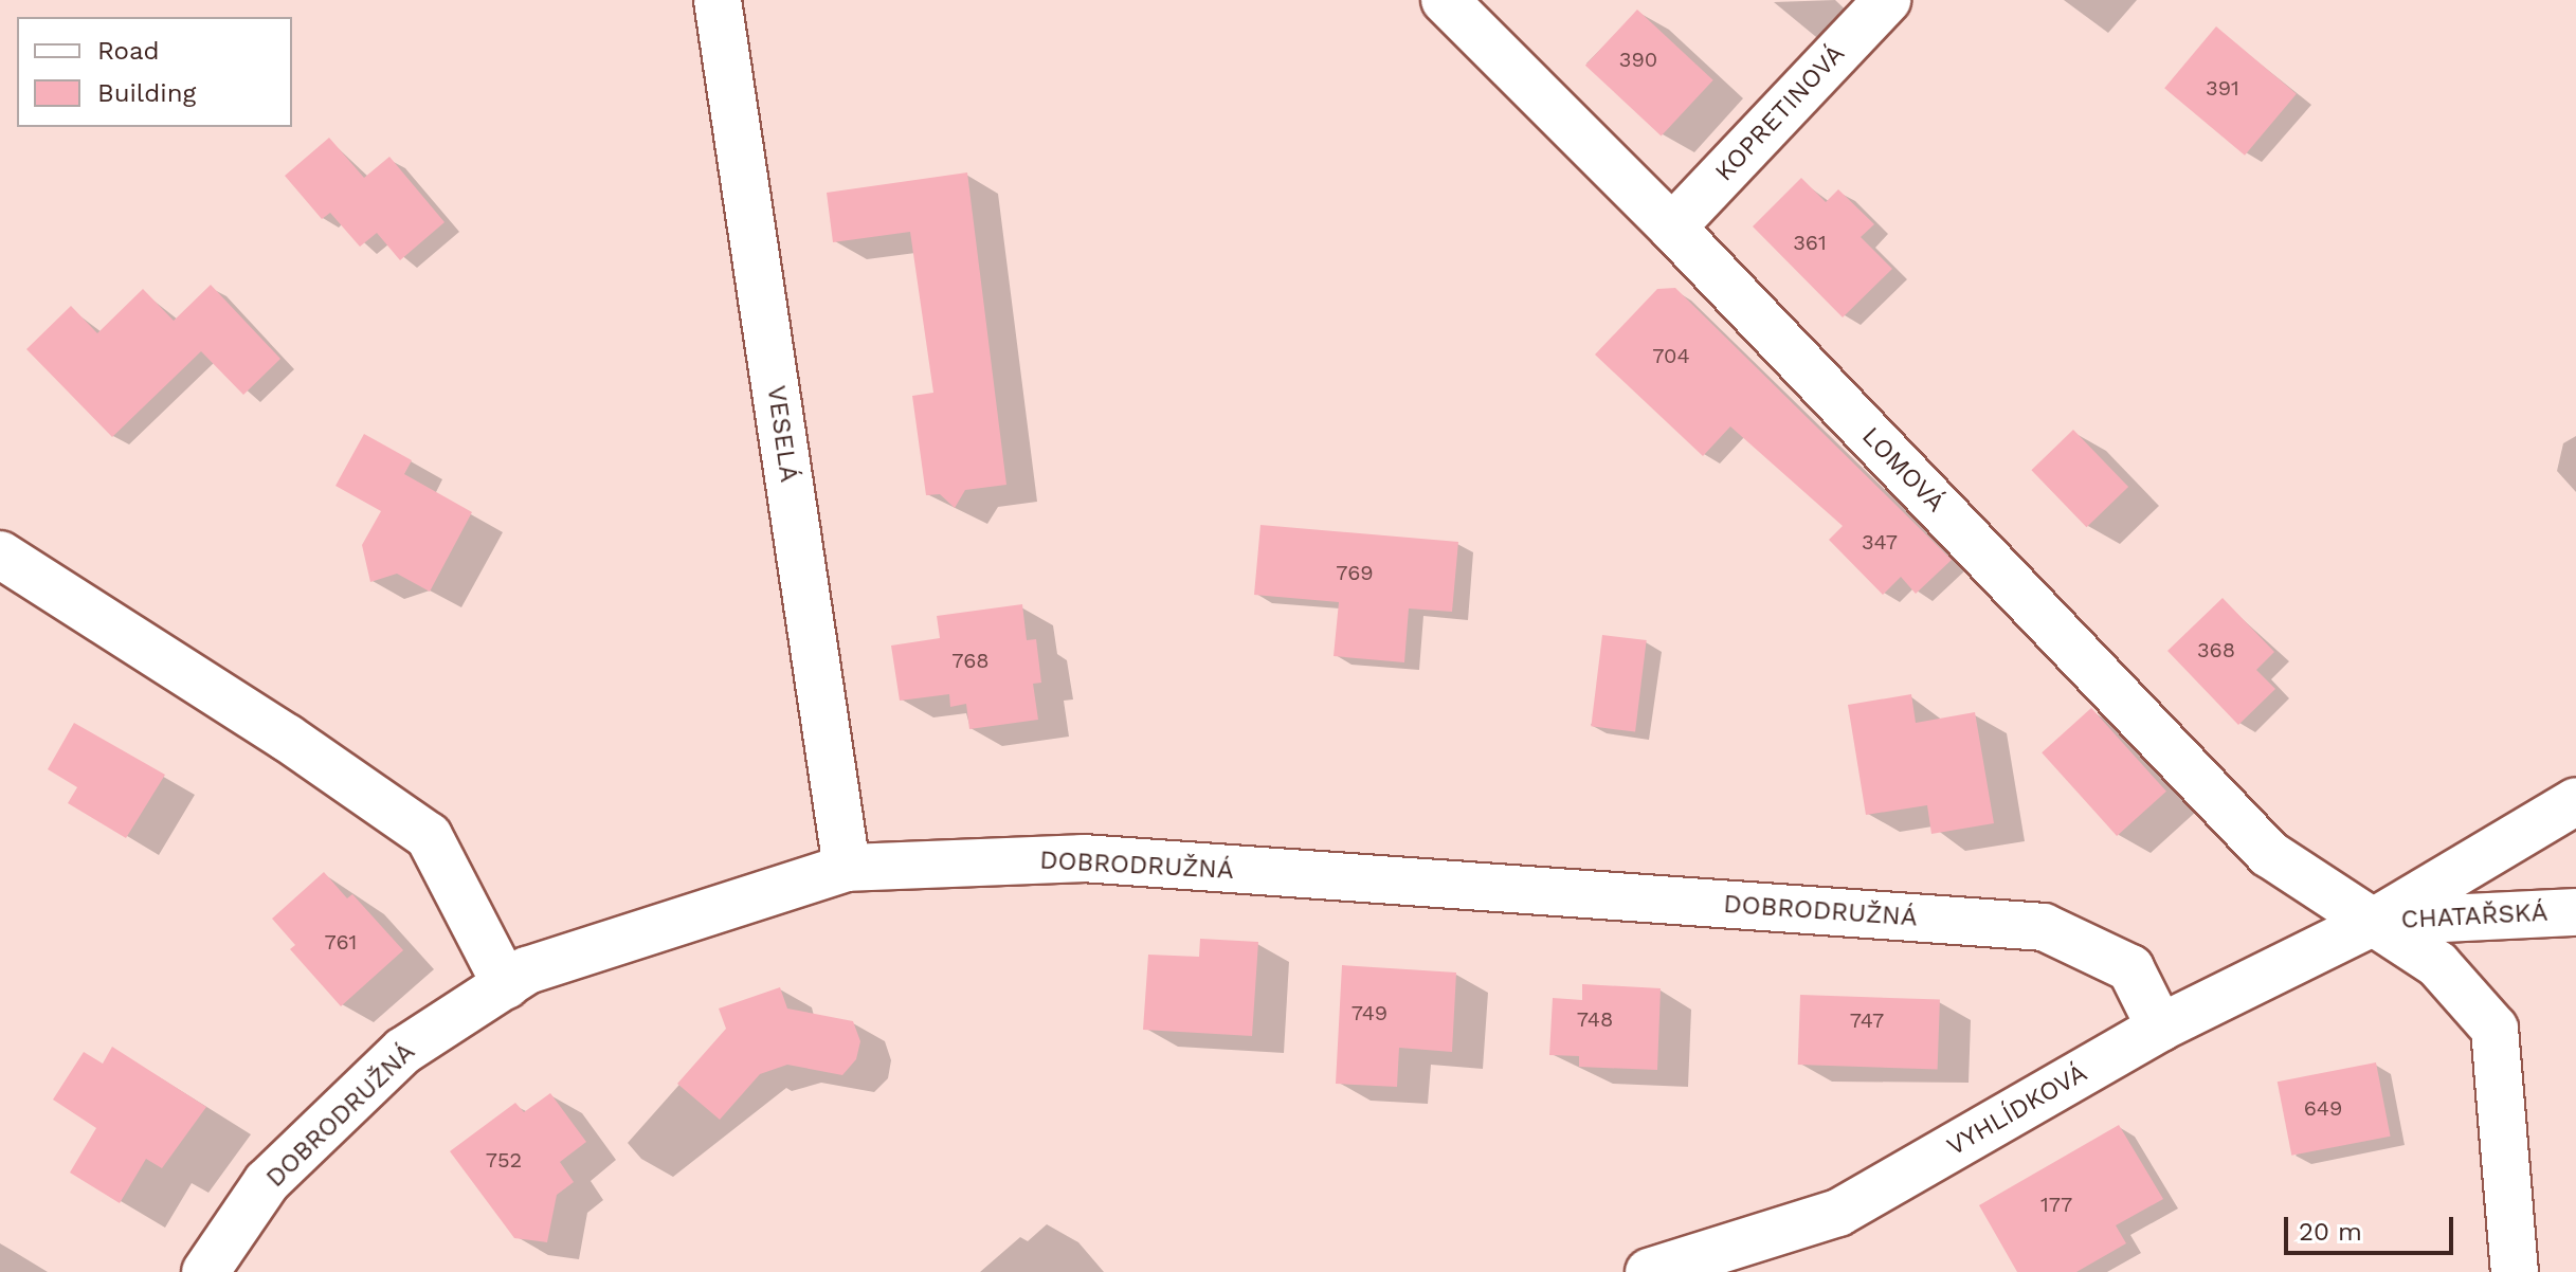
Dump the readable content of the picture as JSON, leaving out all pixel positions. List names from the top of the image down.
{
  "streets": {
    "street": [
      "KOPRETINOVÁ",
      "VESELÁ",
      "LOMOVÁ",
      "DOBRODRUŽNÁ",
      "CHATAŘSKÁ",
      "VYHLÍDKOVÁ"
    ]
  },
  "crossings": [
    ["KOPRETINOVÁ", "LOMOVÁ"],
    ["VESELÁ", "DOBRODRUŽNÁ"],
    ["LOMOVÁ", "CHATAŘSKÁ"],
    ["LOMOVÁ", "VYHLÍDKOVÁ"],
    ["DOBRODRUŽNÁ", "VYHLÍDKOVÁ"],
    ["CHATAŘSKÁ", "VYHLÍDKOVÁ"]
  ],
  "house_numbers": [
    "390",
    "391",
    "361",
    "704",
    "347",
    "769",
    "368",
    "768",
    "761",
    "749",
    "748",
    "747",
    "649",
    "752",
    "177"
  ],
  "legend": ["Road", "Building"],
  "scale_bar": "20 m"
}
